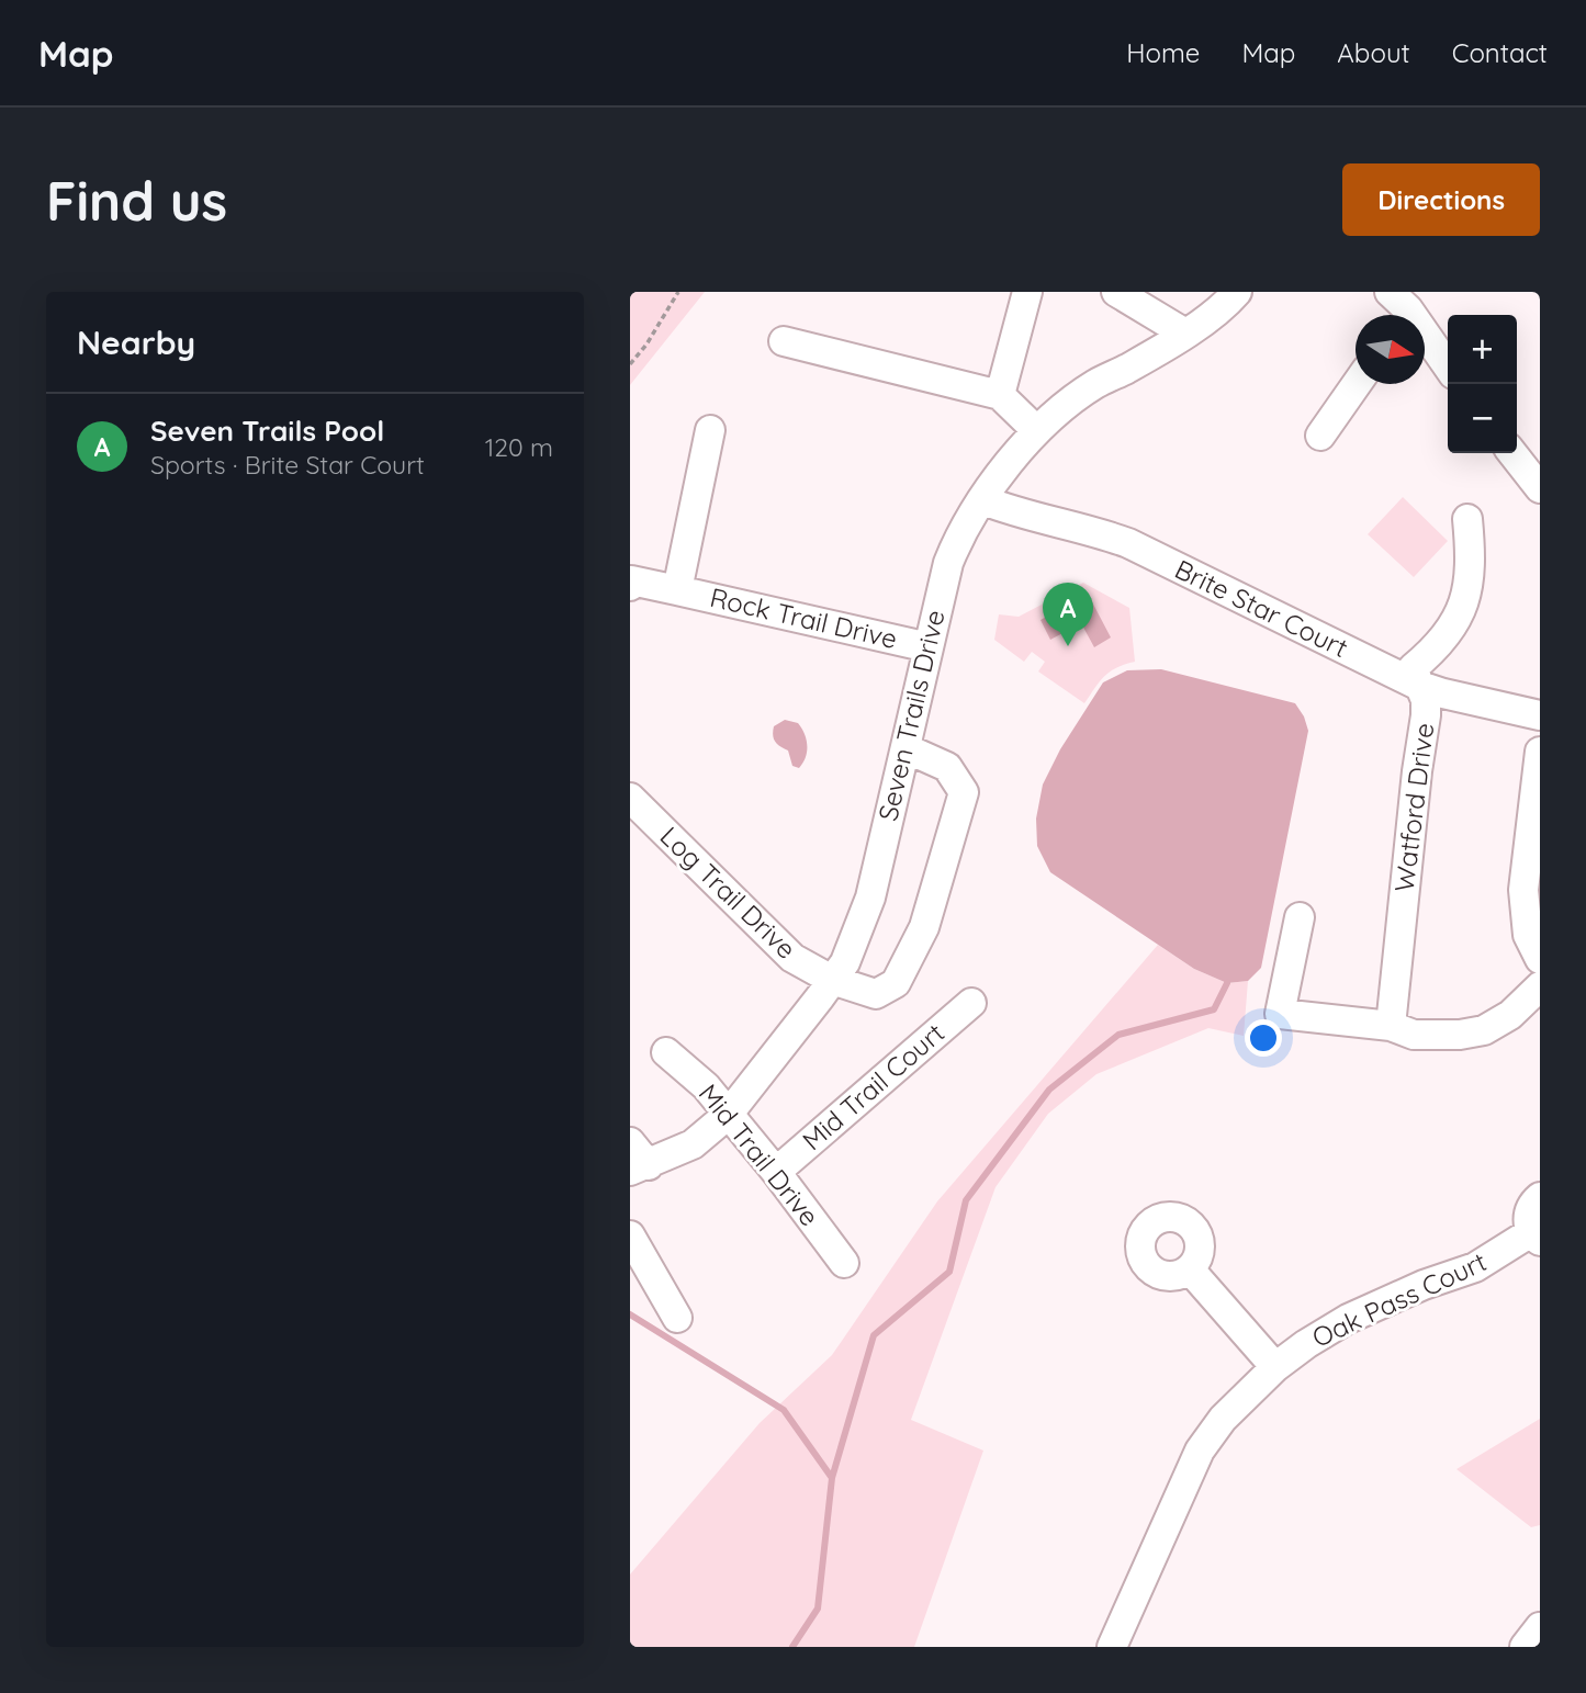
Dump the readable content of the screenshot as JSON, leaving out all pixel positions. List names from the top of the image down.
{
  "streets": {
    "street": [
      "Brite Star Court",
      "Rock Trail Drive",
      "Seven Trails Drive",
      "Watford Drive",
      "Log Trail Drive",
      "Mid Trail Court",
      "Mid Trail Drive",
      "Oak Pass Court"
    ]
  },
  "crossings": [
    ["Brite Star Court", "Seven Trails Drive"],
    ["Brite Star Court", "Watford Drive"],
    ["Rock Trail Drive", "Seven Trails Drive"],
    ["Seven Trails Drive", "Log Trail Drive"],
    ["Seven Trails Drive", "Mid Trail Drive"],
    ["Mid Trail Court", "Mid Trail Drive"]
  ],
  "north": "right",
  "page": {
    "header": "Map",
    "nav": [
      "Home",
      "Map",
      "About",
      "Contact"
    ],
    "buttons": "Directions",
    "title": "Find us",
    "heading": "Nearby",
    "map_buttons": ["+", "−"],
    "list": [
      {
        "mark": "A",
        "name": "Seven Trails Pool",
        "note": "Sports · Brite Star Court",
        "value": "120 m"
      }
    ],
    "pins": "A"
  }
}
